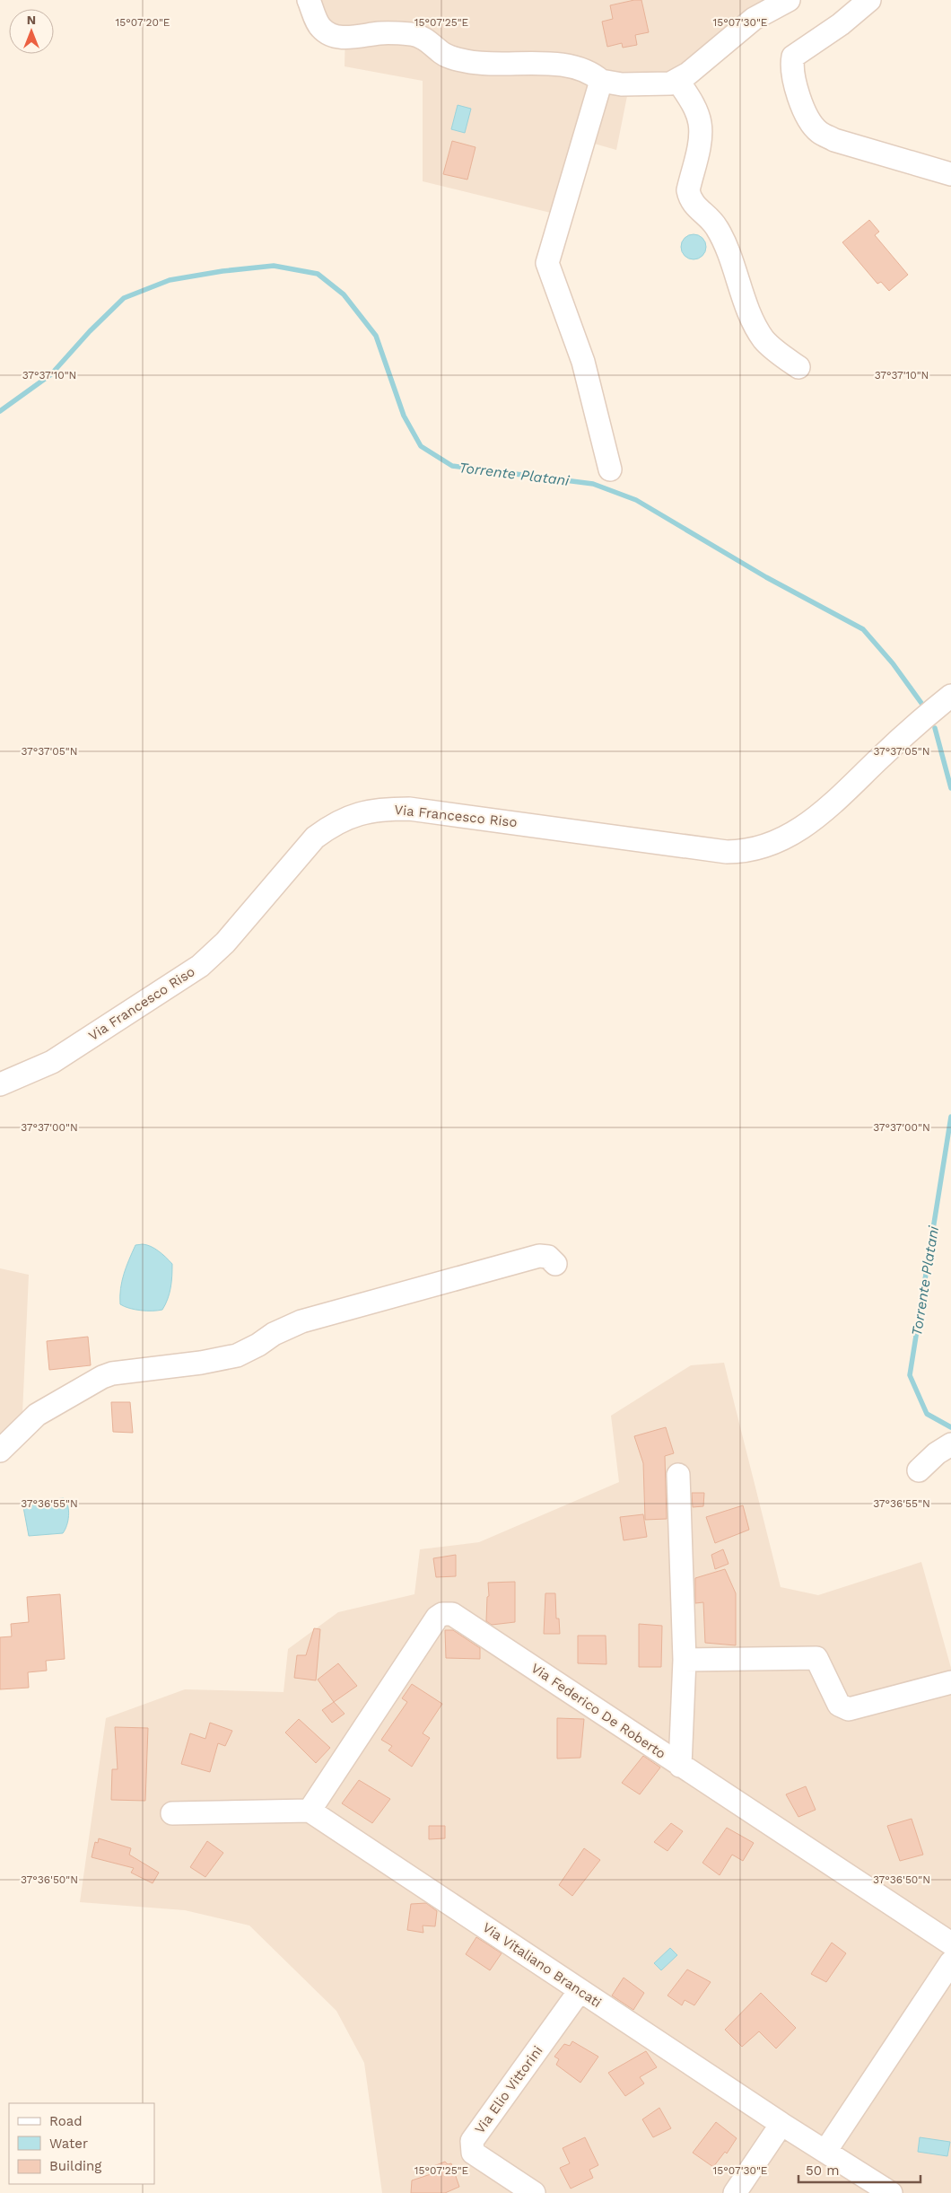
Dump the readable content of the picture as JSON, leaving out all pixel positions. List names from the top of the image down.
{
  "streets": {
    "street": [
      "Via Francesco Riso",
      "Via Federico De Roberto",
      "Via Vitaliano Brancati",
      "Via Elio Vittorini"
    ]
  },
  "crossings": [
    ["Via Federico De Roberto", "Via Vitaliano Brancati"],
    ["Via Vitaliano Brancati", "Via Elio Vittorini"]
  ],
  "water": ["Torrente Platani"],
  "legend": ["Road", "Water", "Building"],
  "scale_bar": "50 m",
  "north": "top",
  "coordinates": [
    "15°07'20\"E",
    "15°07'25\"E",
    "15°07'30\"E",
    "37°37'10\"N",
    "37°37'05\"N",
    "37°37'00\"N",
    "37°36'55\"N",
    "37°36'50\"N"
  ]
}
